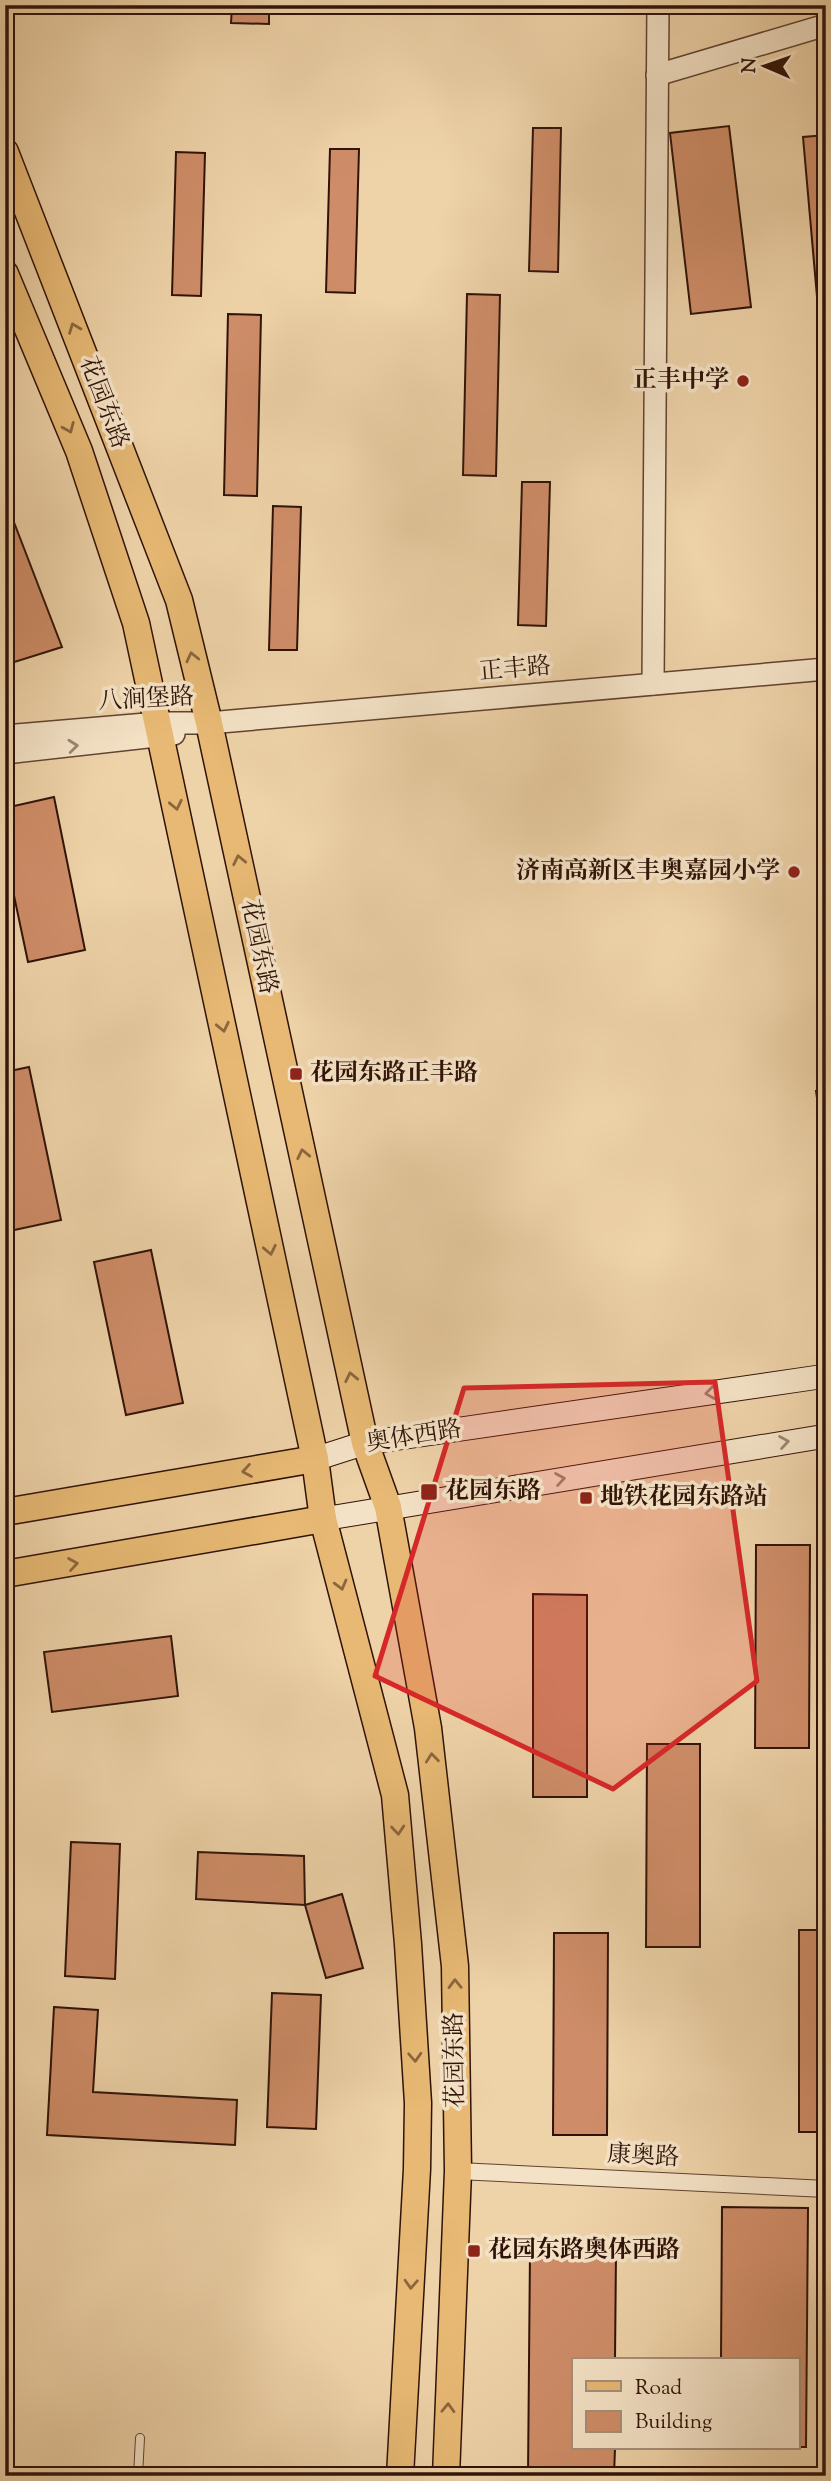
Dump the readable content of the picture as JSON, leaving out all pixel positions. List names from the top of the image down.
{
  "streets": {
    "main road": ["花园东路", "奥体西路"],
    "street": ["正丰路", "八涧堡路", "康奥路"]
  },
  "crossings": [
    ["花园东路", "正丰路"],
    ["花园东路", "八涧堡路"],
    ["花园东路", "奥体西路"],
    ["花园东路", "康奥路"],
    ["正丰路", "八涧堡路"]
  ],
  "places": {
    "other": ["正丰中学", "济南高新区丰奥嘉园小学"],
    "transit": [
      "花园东路正丰路",
      "花园东路",
      "地铁花园东路站",
      "花园东路奥体西路"
    ]
  },
  "legend": ["Road", "Building"],
  "north": "left"
}
